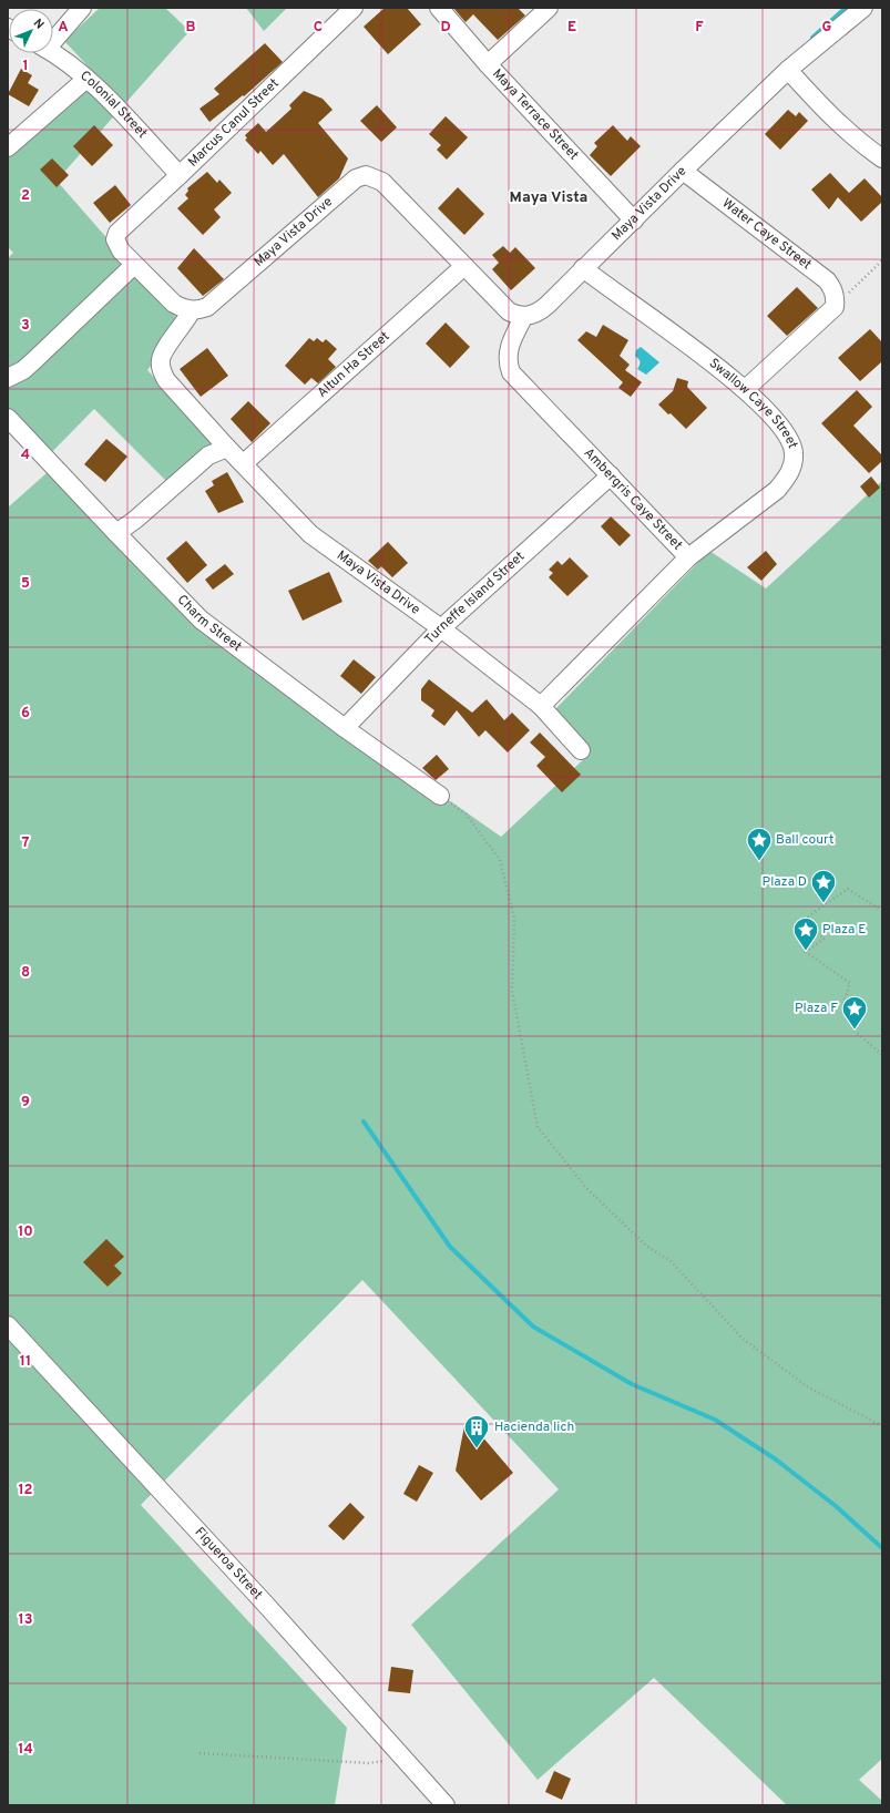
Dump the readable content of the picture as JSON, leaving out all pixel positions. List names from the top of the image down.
{
  "streets": {
    "street": [
      "Colonial Street",
      "Maya Terrace Street",
      "Marcus Canul Street",
      "Maya Vista Drive",
      "Water Caye Street",
      "Altun Ha Street",
      "Swallow Caye Street",
      "Ambergris Caye Street",
      "Turneffe Island Street",
      "Charm Street",
      "Figueroa Street"
    ]
  },
  "crossings": [
    ["Colonial Street", "Marcus Canul Street"],
    ["Maya Terrace Street", "Maya Vista Drive"],
    ["Maya Vista Drive", "Water Caye Street"],
    ["Maya Vista Drive", "Altun Ha Street"],
    ["Maya Vista Drive", "Swallow Caye Street"],
    ["Maya Vista Drive", "Ambergris Caye Street"],
    ["Maya Vista Drive", "Turneffe Island Street"],
    ["Swallow Caye Street", "Ambergris Caye Street"],
    ["Ambergris Caye Street", "Turneffe Island Street"],
    ["Turneffe Island Street", "Charm Street"]
  ],
  "districts": ["Maya Vista"],
  "places": {
    "place": [
      "Ball court",
      "Plaza D",
      "Plaza E",
      "Plaza F"
    ],
    "building": ["Hacienda Iich"]
  },
  "north": "top right",
  "grid": {
    "columns": [
      "A",
      "B",
      "C",
      "D",
      "E",
      "F",
      "G"
    ],
    "rows": [
      "1",
      "2",
      "3",
      "4",
      "5",
      "6",
      "7",
      "8",
      "9",
      "10",
      "11",
      "12",
      "13",
      "14"
    ]
  }
}
